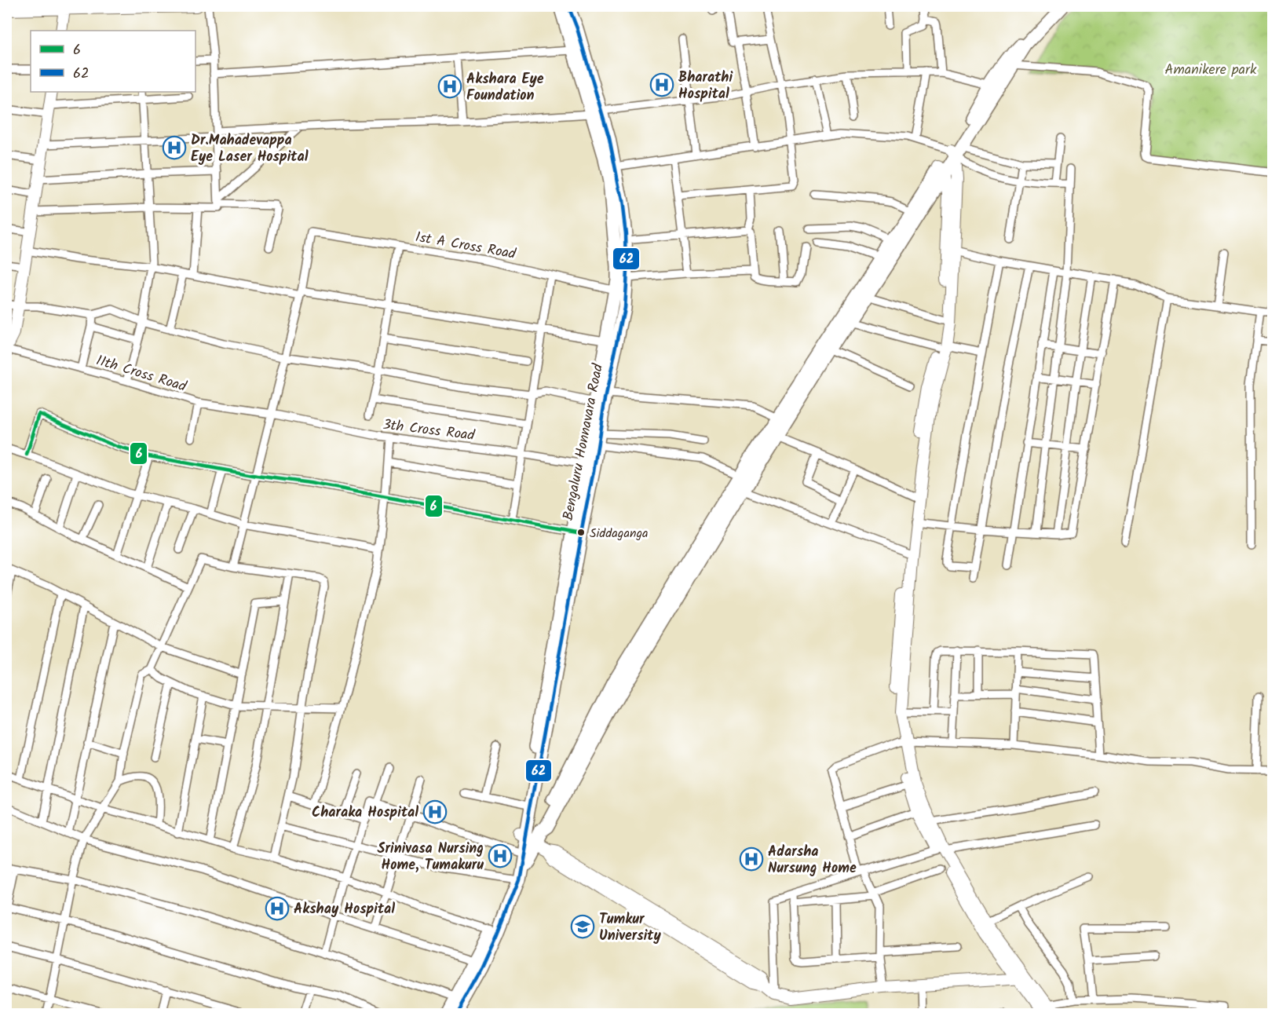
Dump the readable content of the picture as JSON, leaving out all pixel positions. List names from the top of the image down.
{
  "streets": {
    "main road": ["Bengaluru Honnavara Road"],
    "street": ["1st A Cross Road", "11th Cross Road", "3th Cross Road"]
  },
  "crossings": [
    ["1st A Cross Road", "Bengaluru Honnavara Road"],
    ["11th Cross Road", "3th Cross Road"],
    ["3th Cross Road", "Bengaluru Honnavara Road"]
  ],
  "parks": ["Amanikere park"],
  "places": {
    "hospital": [
      "Bharathi Hospital",
      "Akshara Eye Foundation",
      "Dr.Mahadevappa Eye Laser Hospital",
      "Charaka Hospital",
      "Srinivasa Nursing Home, Tumakuru",
      "Adarsha Nursung Home",
      "Akshay Hospital"
    ],
    "other": ["Siddaganga"],
    "school or university": ["Tumkur University"]
  },
  "lines": ["transit line 62", "transit line 6"],
  "legend": ["6", "62"]
}
